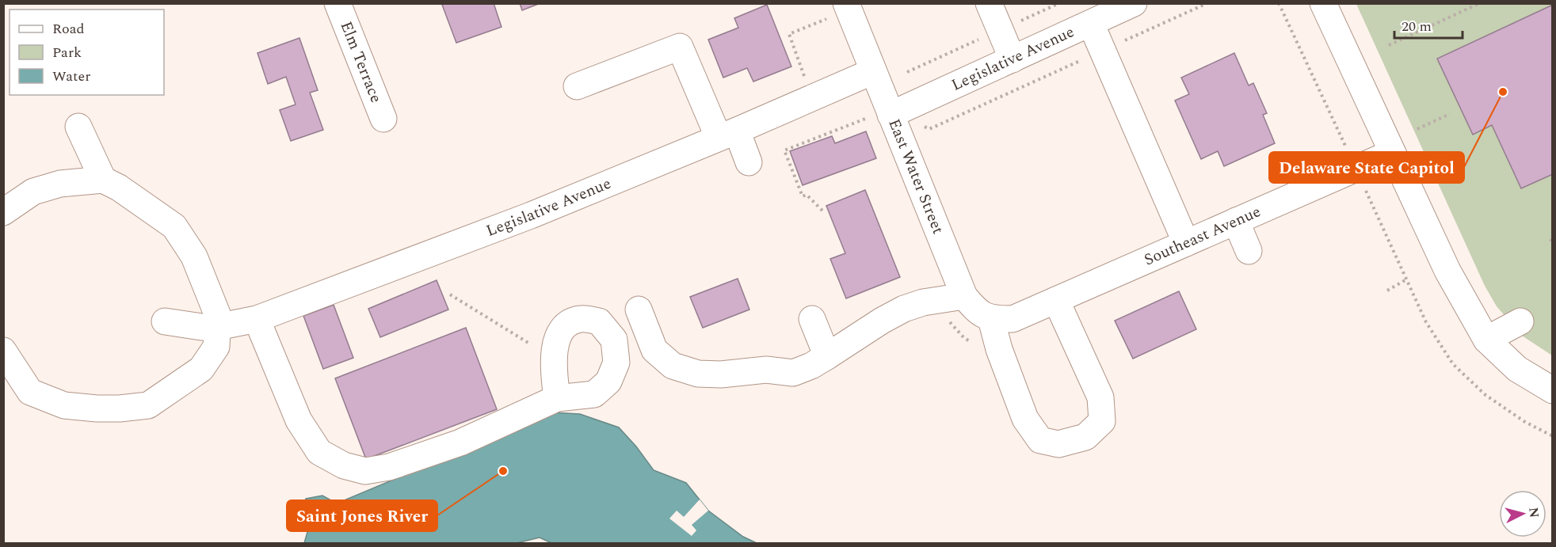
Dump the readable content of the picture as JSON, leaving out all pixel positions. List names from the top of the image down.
{
  "streets": {
    "street": [
      "Legislative Avenue",
      "Elm Terrace",
      "East Water Street",
      "Southeast Avenue"
    ]
  },
  "crossings": [
    ["Legislative Avenue", "East Water Street"],
    ["East Water Street", "Southeast Avenue"]
  ],
  "places": ["Delaware State Capitol", "Saint Jones River"],
  "legend": ["Road", "Park", "Water"],
  "scale_bar": "20 m",
  "north": "right"
}
